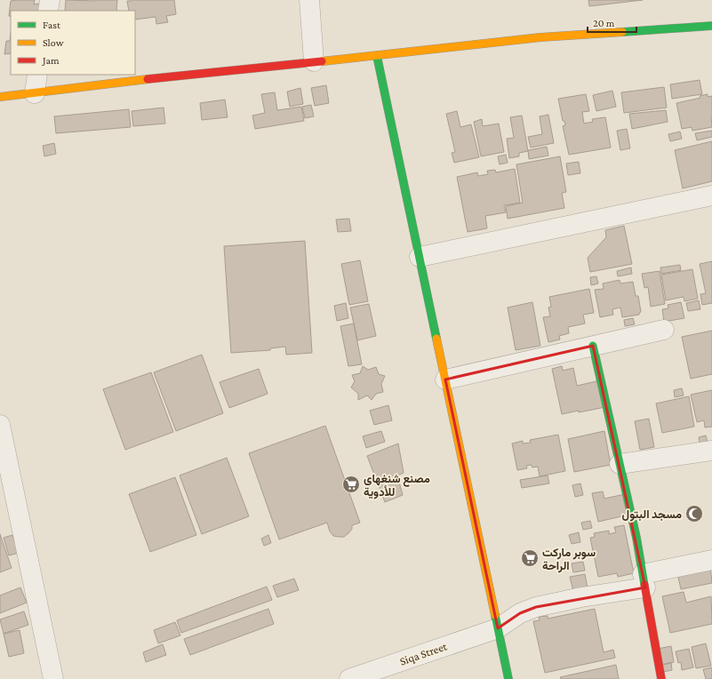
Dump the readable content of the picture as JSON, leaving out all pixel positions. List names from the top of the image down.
{
  "streets": {
    "street": ["Siqa Street"]
  },
  "places": {
    "supermarket": ["مصنع شنغهاي للأدوية", "سوبر ماركت الراحة"],
    "mosque": ["مسجد البتول"]
  },
  "legend": ["Fast", "Slow", "Jam"],
  "scale_bar": "20 m"
}
